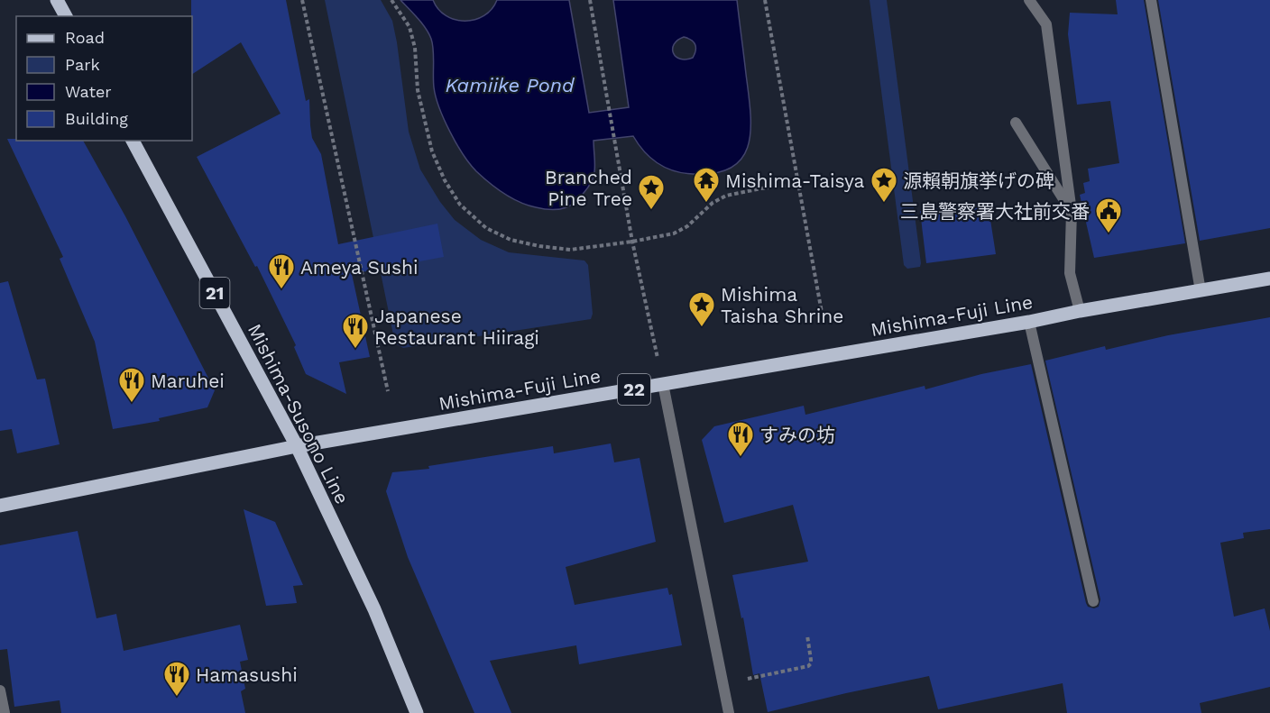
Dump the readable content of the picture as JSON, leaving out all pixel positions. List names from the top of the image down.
{
  "streets": {
    "main road": [
      "21",
      "Mishima-Fuji Line",
      "22",
      "Mishima-Susono Line"
    ]
  },
  "crossings": [
    ["Mishima-Fuji Line", "Mishima-Susono Line"]
  ],
  "water": ["Kamiike Pond"],
  "places": {
    "temple": ["Mishima-Taisya"],
    "place": ["源賴朝旗挙げの碑", "Branched Pine Tree", "Mishima Taisha Shrine"],
    "public building": ["三島警察署大社前交番"],
    "restaurant": [
      "Ameya Sushi",
      "Japanese Restaurant Hiiragi",
      "Maruhei",
      "すみの坊",
      "Hamasushi"
    ]
  },
  "legend": [
    "Road",
    "Park",
    "Water",
    "Building"
  ]
}
